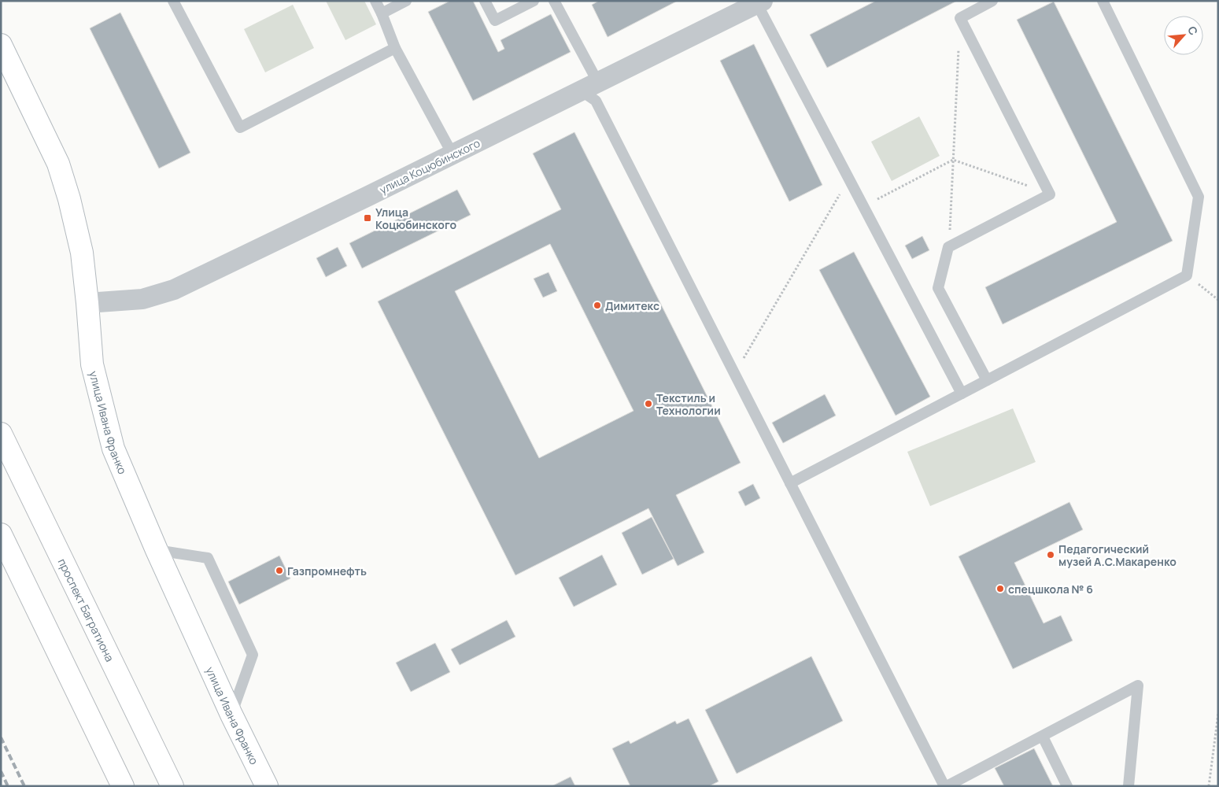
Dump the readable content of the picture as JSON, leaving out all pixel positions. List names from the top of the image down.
{
  "streets": {
    "street": ["улица Коцюбинского", "улица Ивана Франко", "проспект Багратиона"]
  },
  "crossings": [
    ["улица Коцюбинского", "улица Ивана Франко"]
  ],
  "places": {
    "transit": ["Улица Коцюбинского"],
    "other": [
      "Димитекс",
      "Текстиль и Технологии",
      "Педагогический музей А.С.Макаренко",
      "Газпромнефть",
      "спецшкола № 6"
    ]
  },
  "north": "top right"
}
